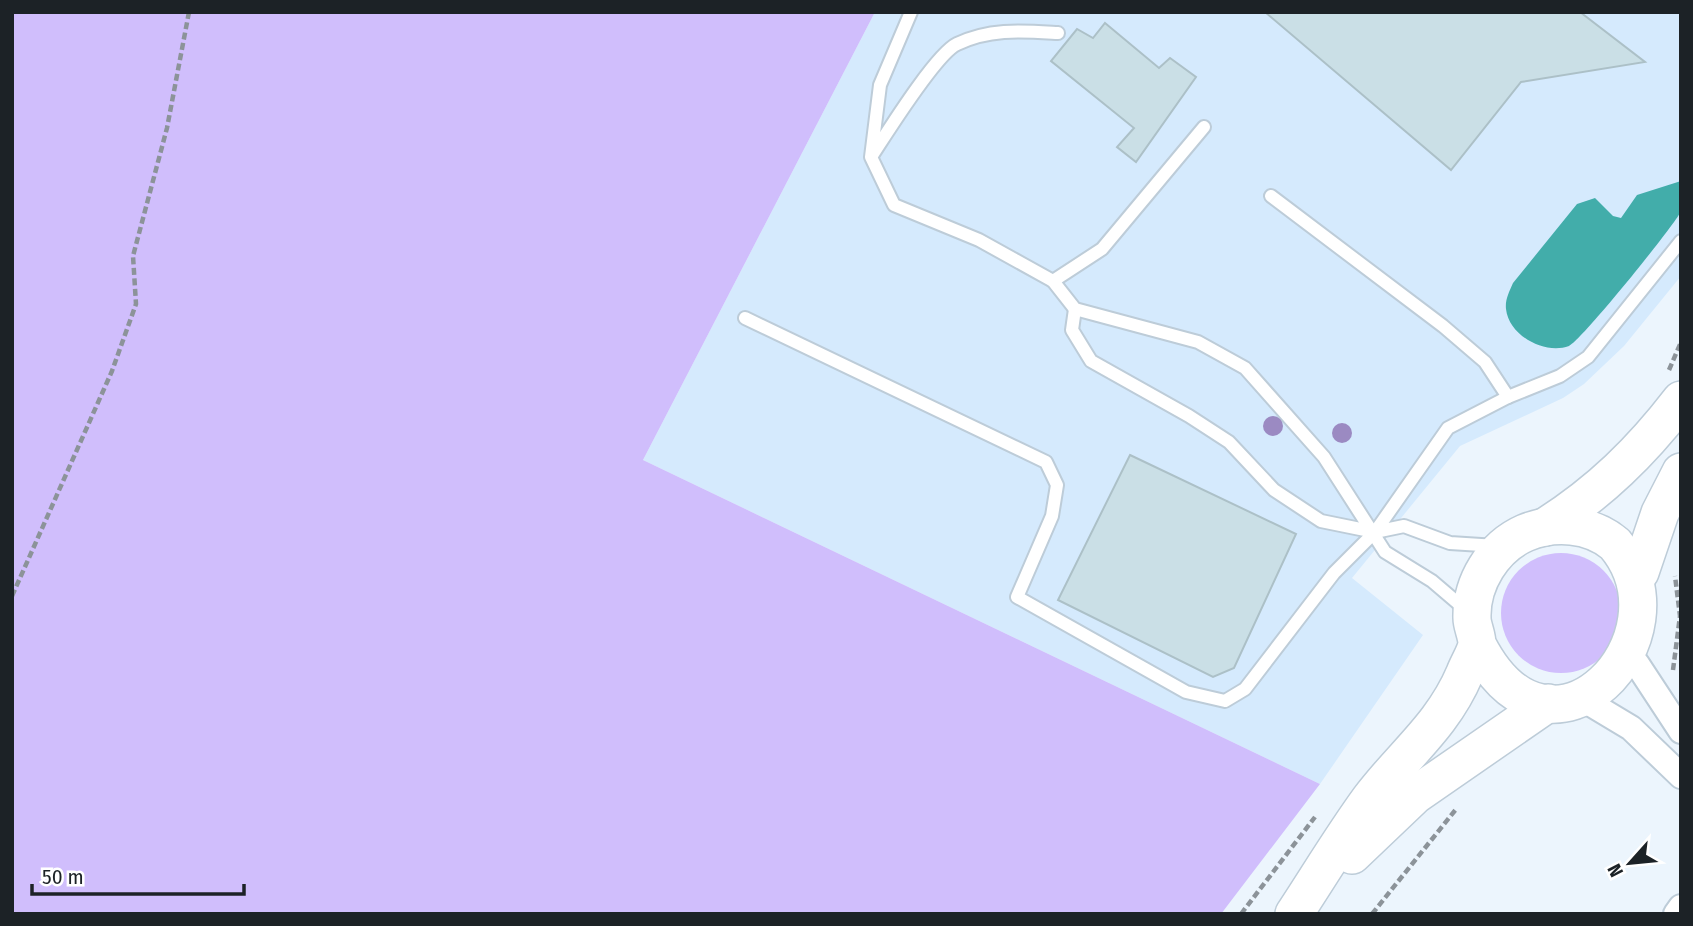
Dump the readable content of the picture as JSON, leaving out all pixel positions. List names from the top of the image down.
{
  "scale_bar": "50 m",
  "north": "bottom left"
}
